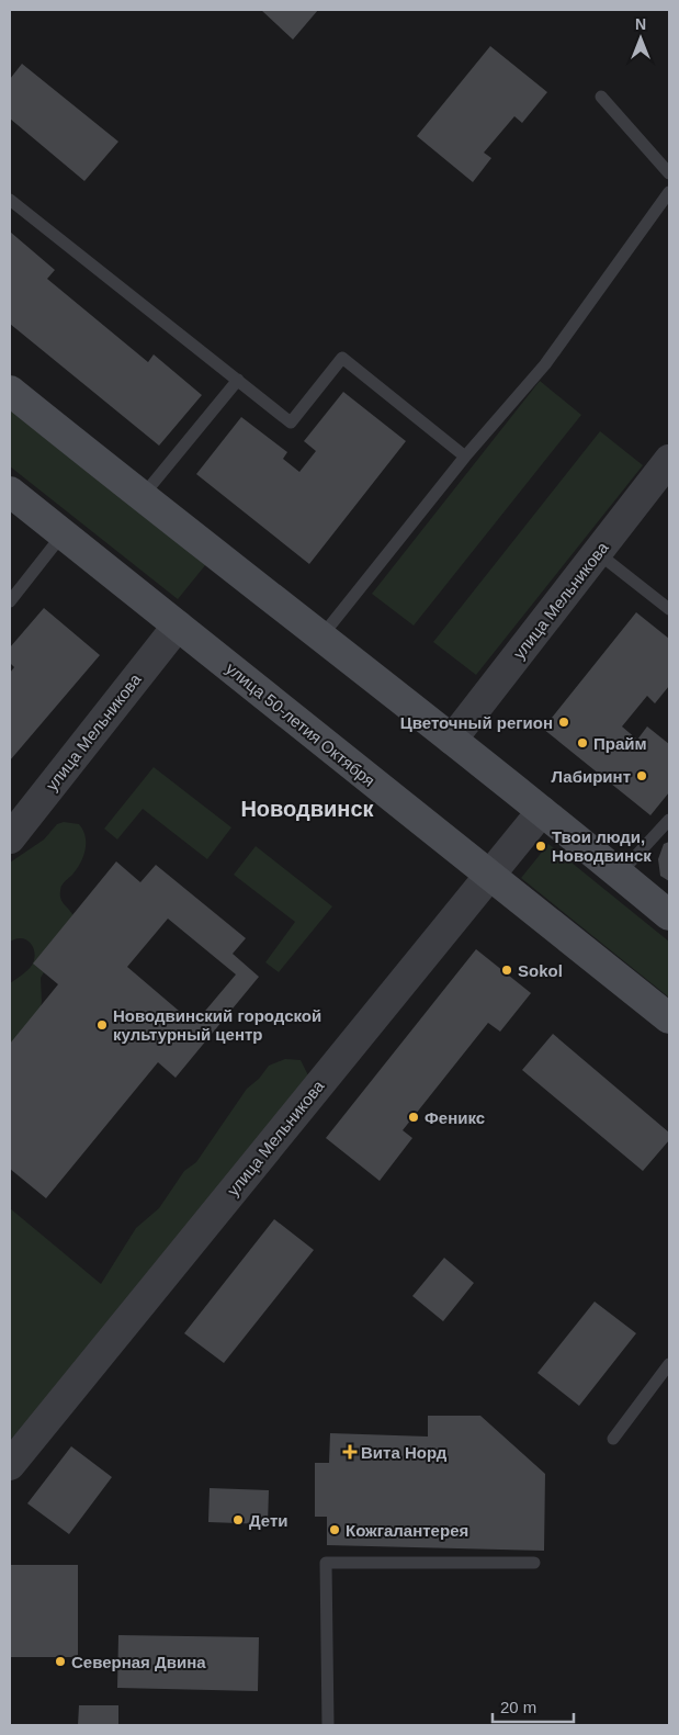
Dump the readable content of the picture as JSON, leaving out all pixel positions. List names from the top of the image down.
{
  "streets": {
    "main road": ["улица 50-летия Октября"],
    "street": ["улица Мельникова"]
  },
  "crossings": [
    ["улица Мельникова", "улица 50-летия Октября"]
  ],
  "districts": ["Новодвинск"],
  "places": {
    "other": [
      "Цветочный регион",
      "Прайм",
      "Лабиринт",
      "Твои люди, Новодвинск",
      "Sokol",
      "Новодвинский городской культурный центр",
      "Феникс",
      "Дети",
      "Кожгалантерея",
      "Северная Двина"
    ],
    "health": ["Вита Норд"]
  },
  "scale_bar": "20 m",
  "north": "top"
}
